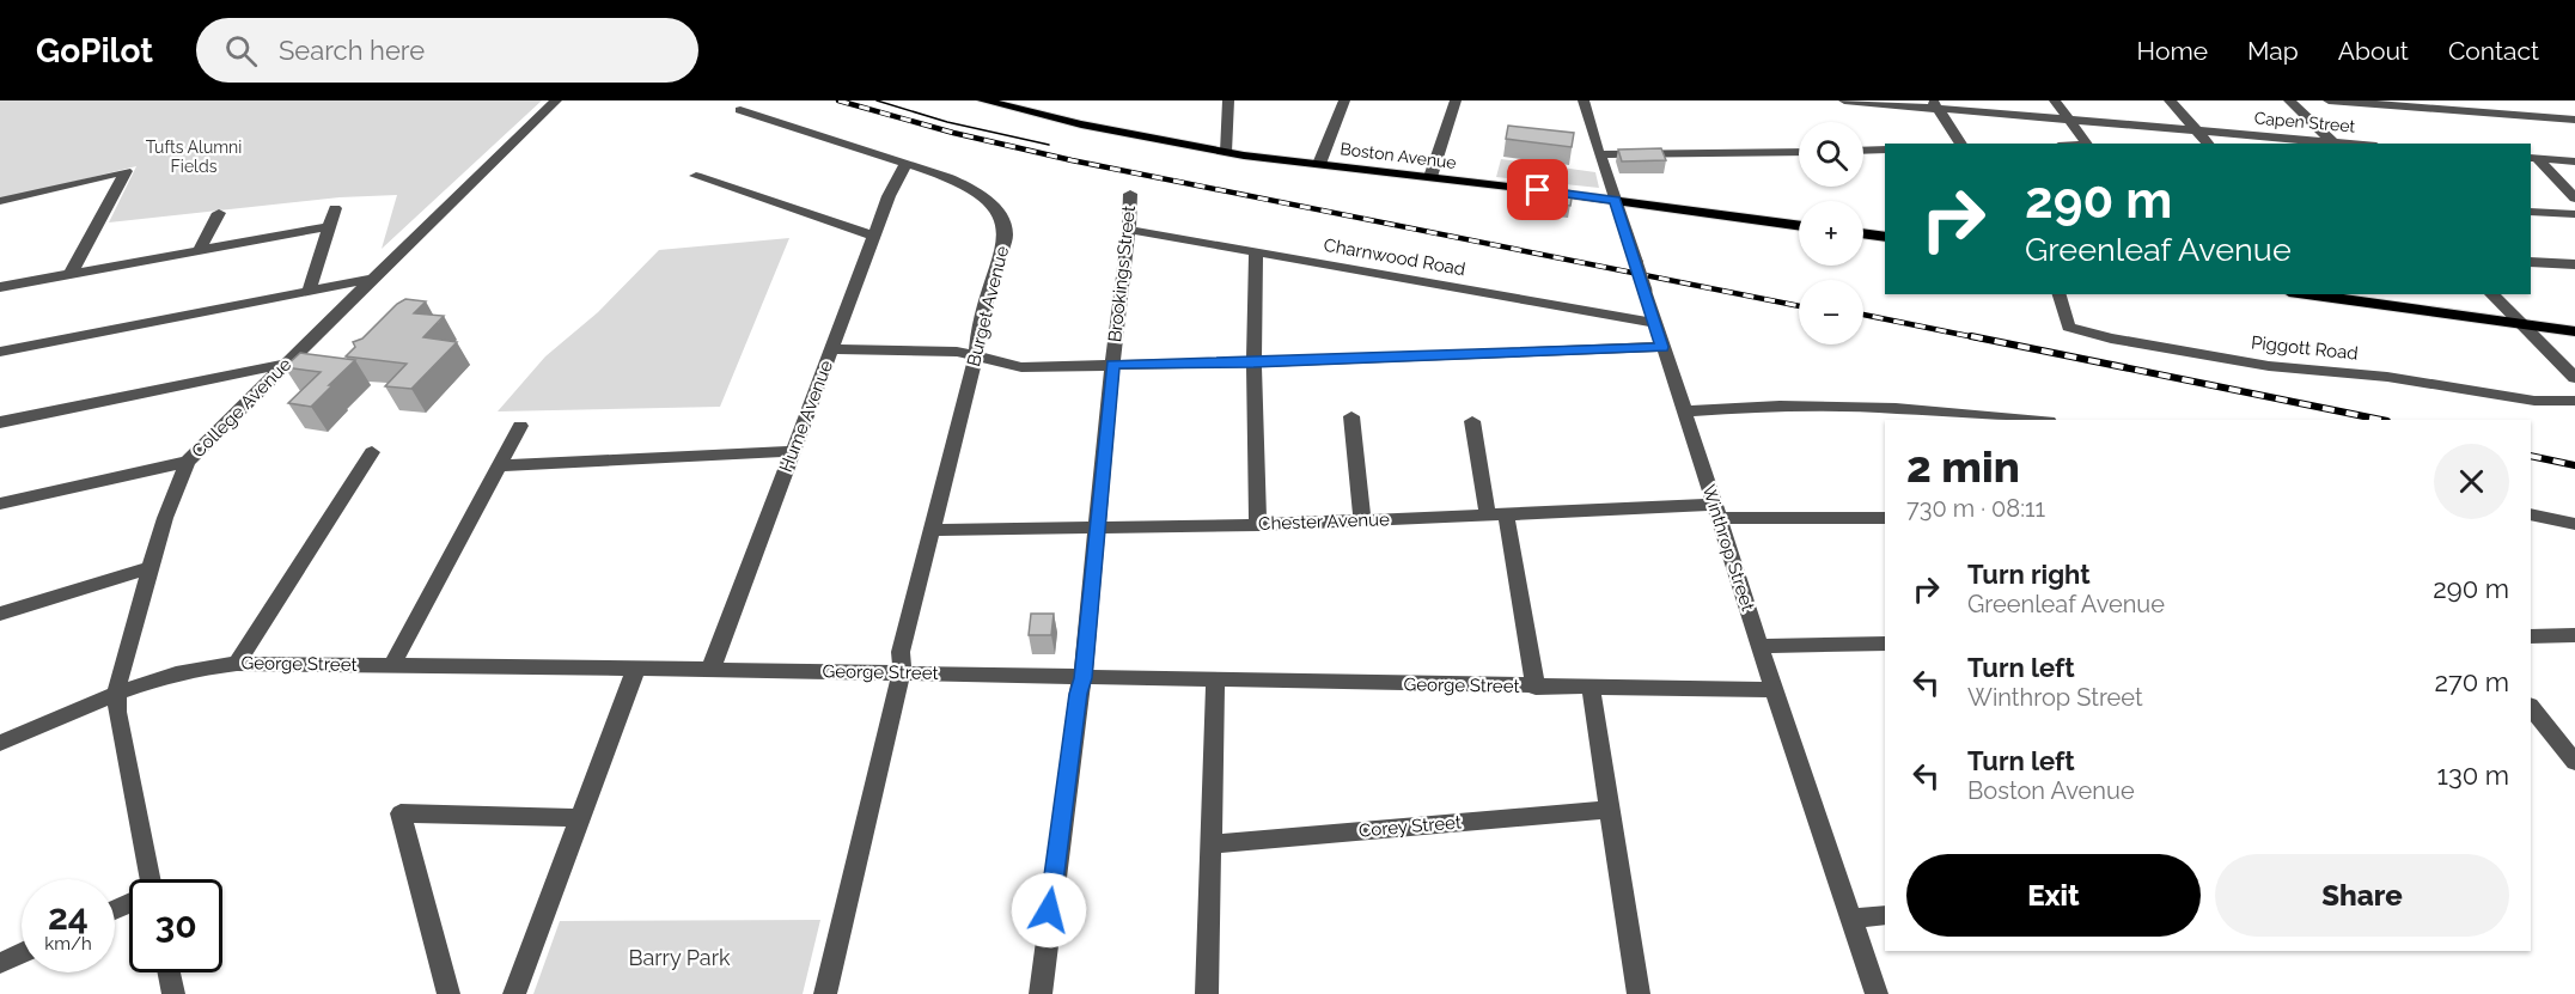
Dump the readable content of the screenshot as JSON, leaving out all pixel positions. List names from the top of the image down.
{
  "streets": {
    "main road": ["Boston Avenue"],
    "street": [
      "Capen Street",
      "Charnwood Road",
      "Brookings Street",
      "Burget Avenue",
      "Piggott Road",
      "College Avenue",
      "Hume Avenue",
      "Chester Avenue",
      "Winthrop Street",
      "George Street",
      "Corey Street"
    ]
  },
  "crossings": [
    ["Boston Avenue", "Winthrop Street"],
    ["Charnwood Road", "Brookings Street"],
    ["Charnwood Road", "Winthrop Street"],
    ["Brookings Street", "Chester Avenue"],
    ["Brookings Street", "George Street"],
    ["Burget Avenue", "Hume Avenue"],
    ["Burget Avenue", "Chester Avenue"],
    ["Burget Avenue", "George Street"],
    ["College Avenue", "George Street"],
    ["Hume Avenue", "George Street"],
    ["Chester Avenue", "Winthrop Street"],
    ["Winthrop Street", "George Street"]
  ],
  "parks": ["Tufts Alumni Fields", "Barry Park"],
  "page": {
    "header": "GoPilot",
    "search": "Search here",
    "nav": [
      "Home",
      "Map",
      "About",
      "Contact"
    ],
    "map_buttons": ["+", "−"],
    "turn": ["290 m", "Greenleaf Avenue"],
    "heading": ["2 min", "730 m · 08:11"],
    "list": [
      {
        "name": "Turn right",
        "note": "Greenleaf Avenue",
        "value": "290 m"
      },
      {
        "name": "Turn left",
        "note": "Winthrop Street",
        "value": "270 m"
      },
      {
        "name": "Turn left",
        "note": "Boston Avenue",
        "value": "130 m"
      }
    ],
    "buttons": ["Exit", "Share"],
    "speed": "24 km/h",
    "limit": "30"
  }
}
